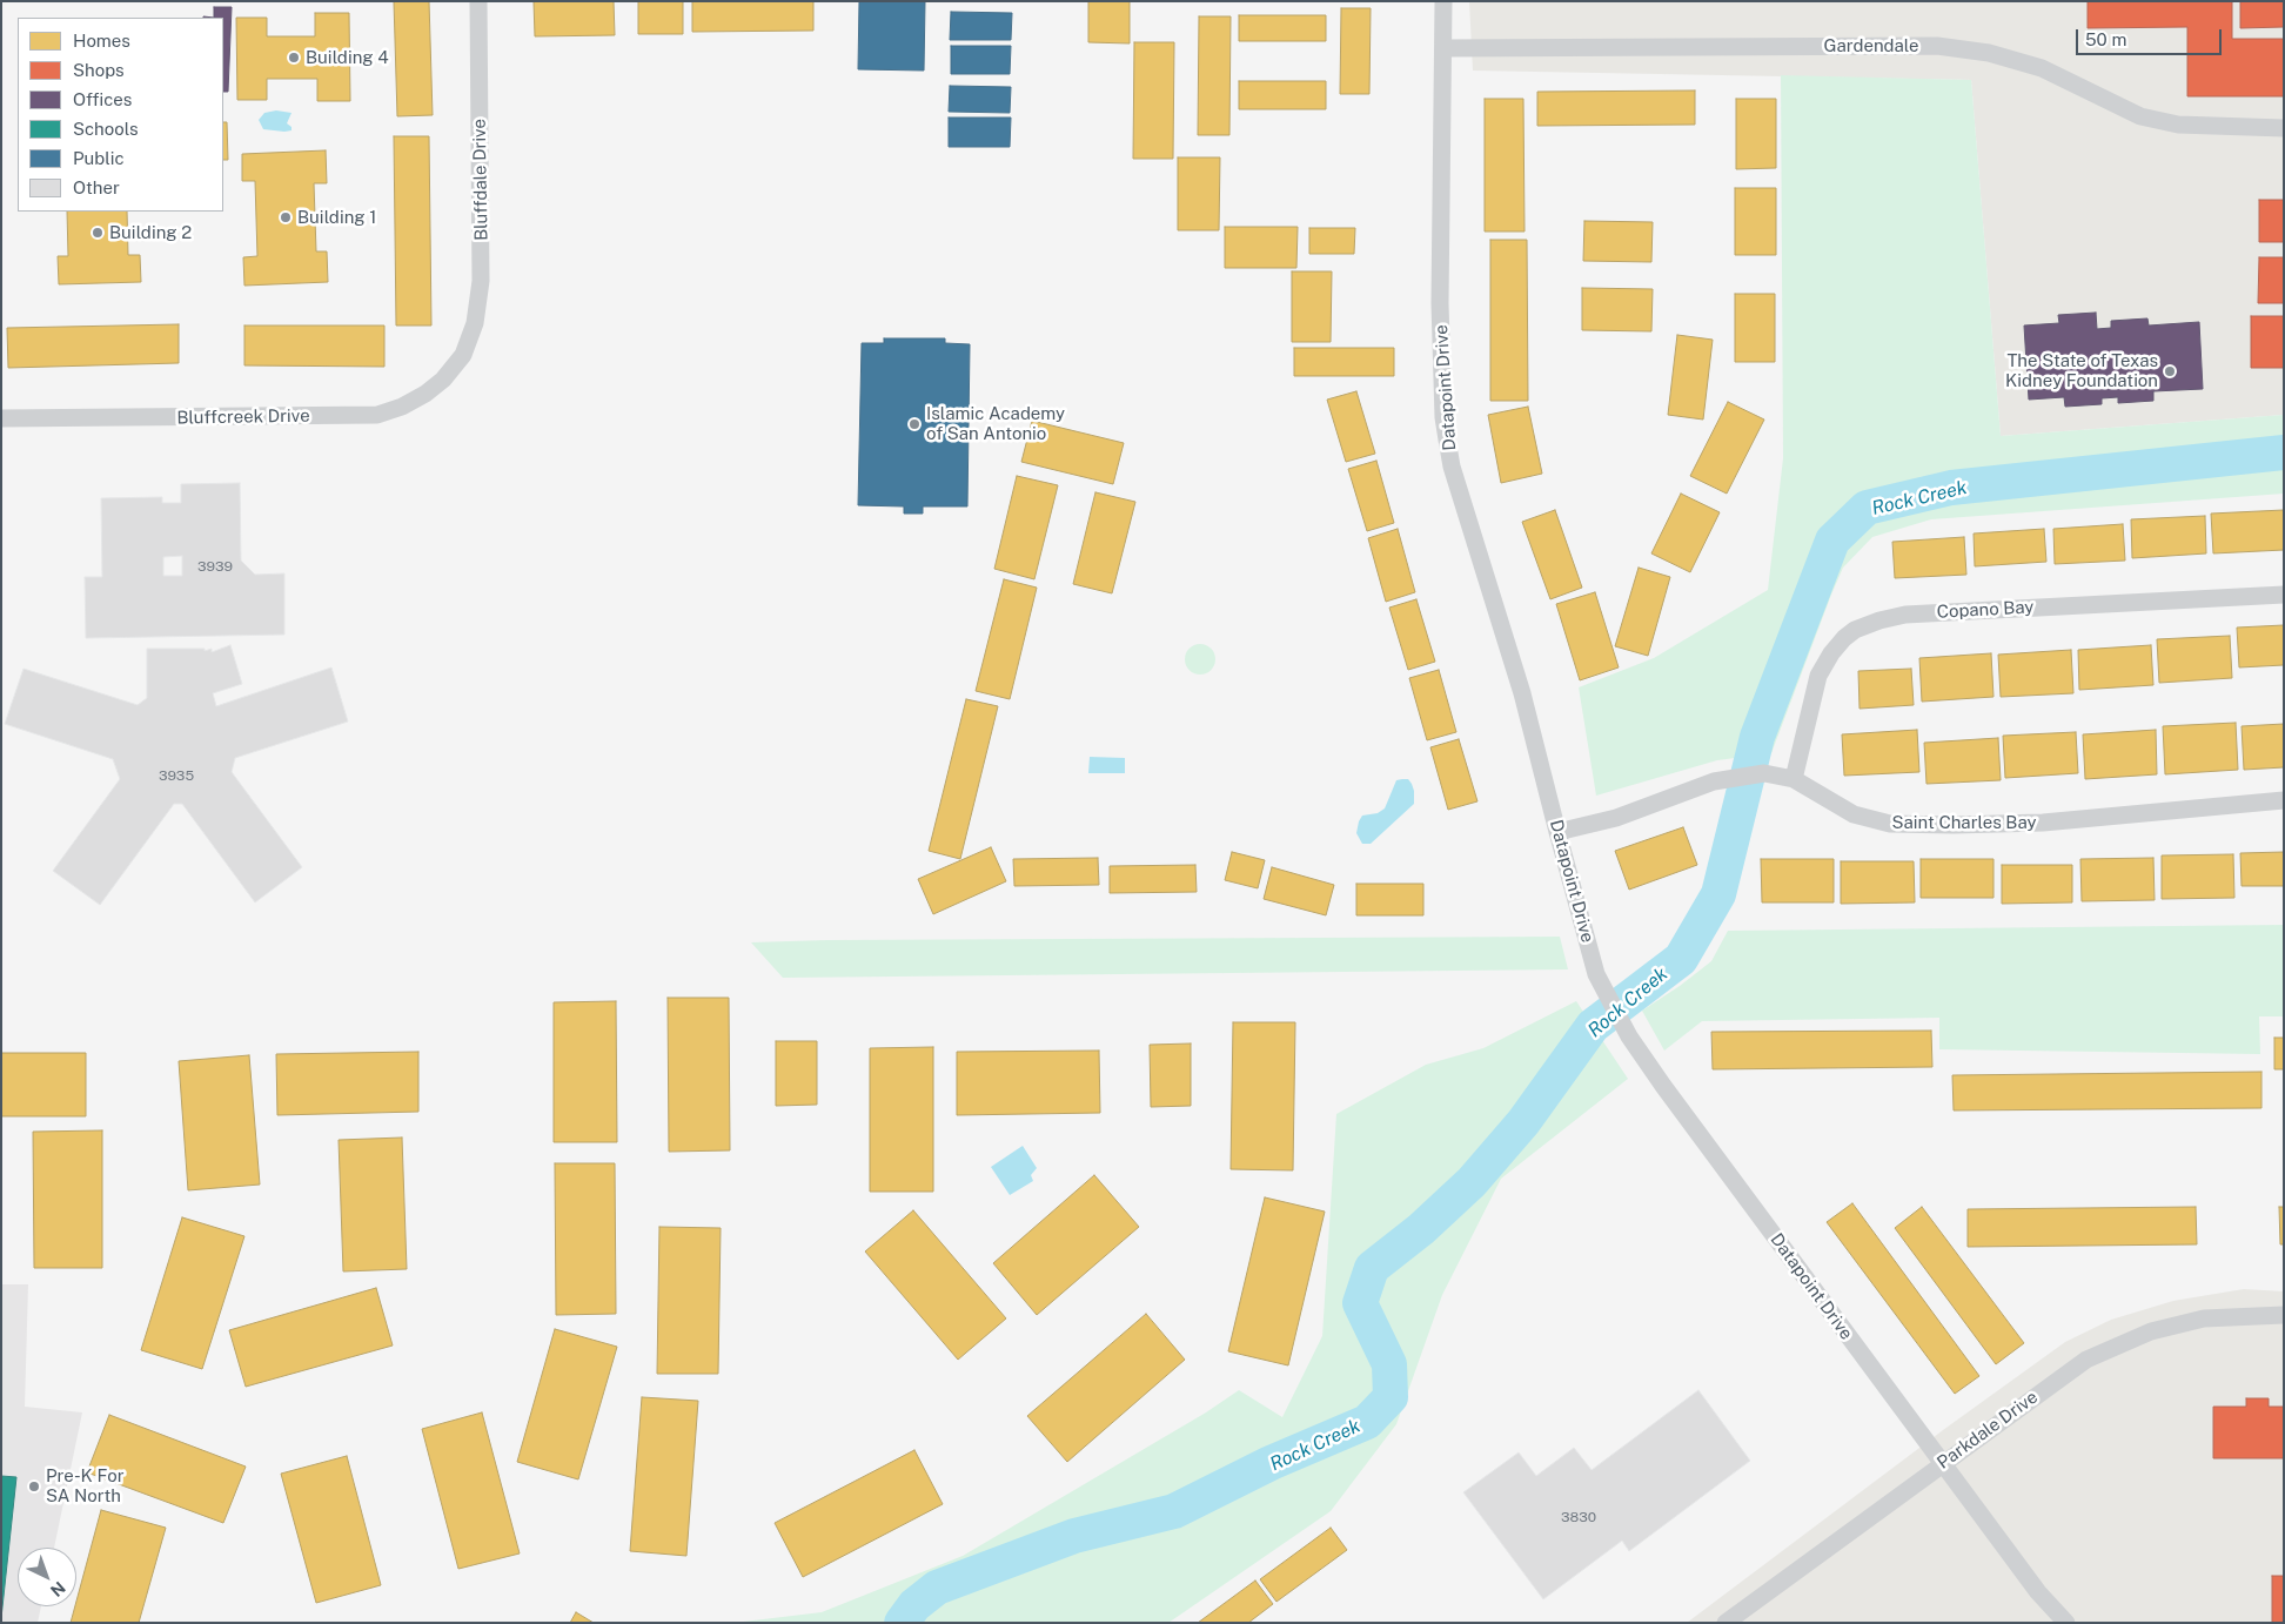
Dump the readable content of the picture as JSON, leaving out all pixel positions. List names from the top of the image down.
{
  "streets": {
    "street": [
      "Gardendale",
      "Bluffdale Drive",
      "Datapoint Drive",
      "Bluffcreek Drive",
      "Copano Bay",
      "Saint Charles Bay",
      "Parkdale Drive"
    ]
  },
  "crossings": [
    ["Gardendale", "Datapoint Drive"],
    ["Bluffdale Drive", "Bluffcreek Drive"],
    ["Datapoint Drive", "Saint Charles Bay"],
    ["Datapoint Drive", "Parkdale Drive"],
    ["Copano Bay", "Saint Charles Bay"]
  ],
  "water": ["Rock Creek"],
  "places": [
    "Building 4",
    "Building 1",
    "Building 2",
    "The State of Texas Kidney Foundation",
    "Islamic Academy of San Antonio",
    "Pre-K For SA North"
  ],
  "house_numbers": ["3939", "3935", "3830"],
  "legend": [
    "Homes",
    "Shops",
    "Offices",
    "Schools",
    "Public",
    "Other"
  ],
  "scale_bar": "50 m",
  "north": "bottom right"
}
